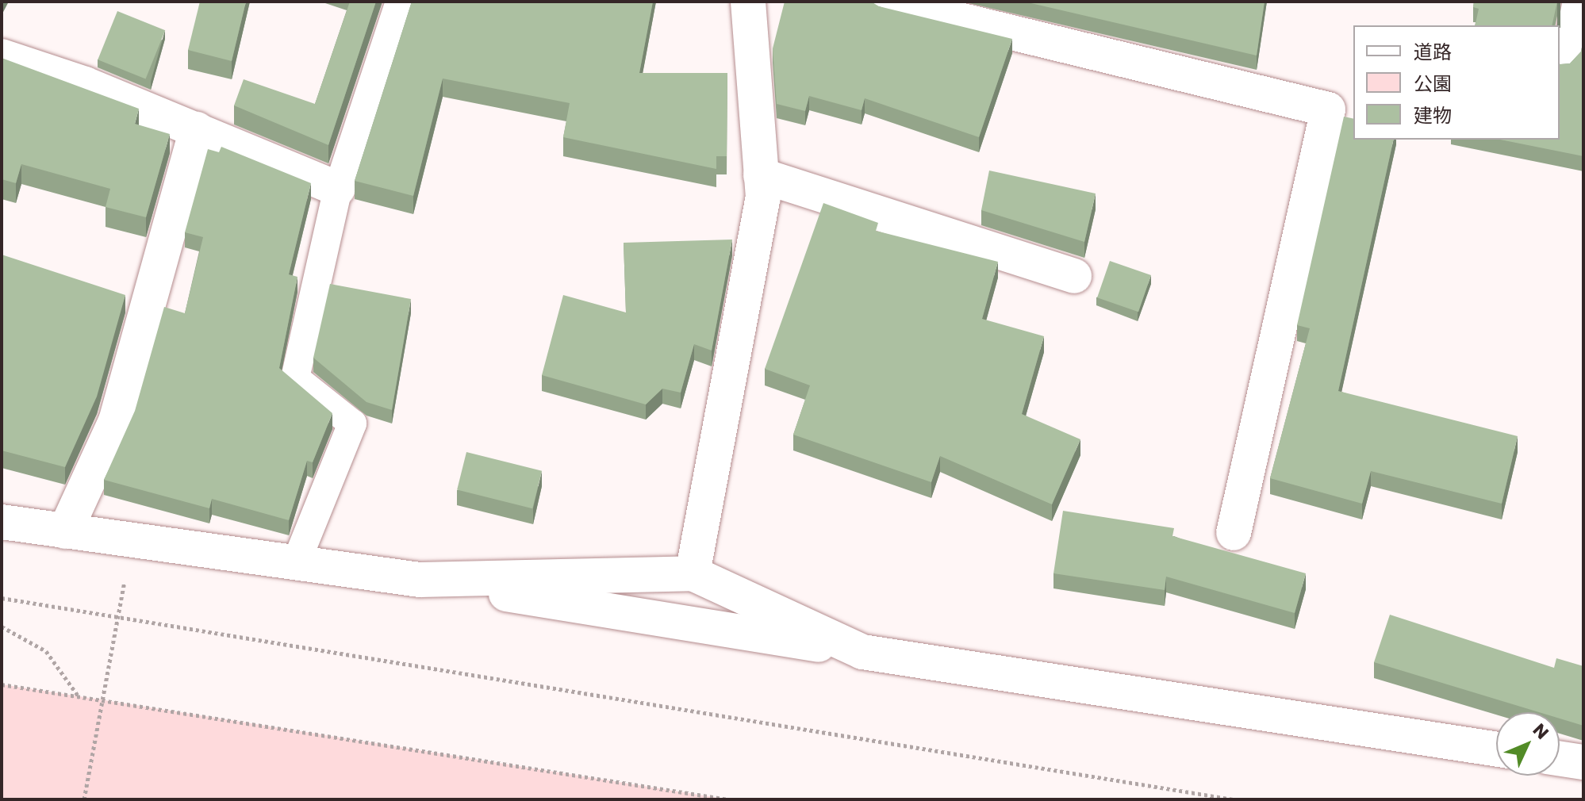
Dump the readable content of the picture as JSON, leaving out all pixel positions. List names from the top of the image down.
{
  "legend": ["道路", "公園", "建物"],
  "north": "top right"
}
